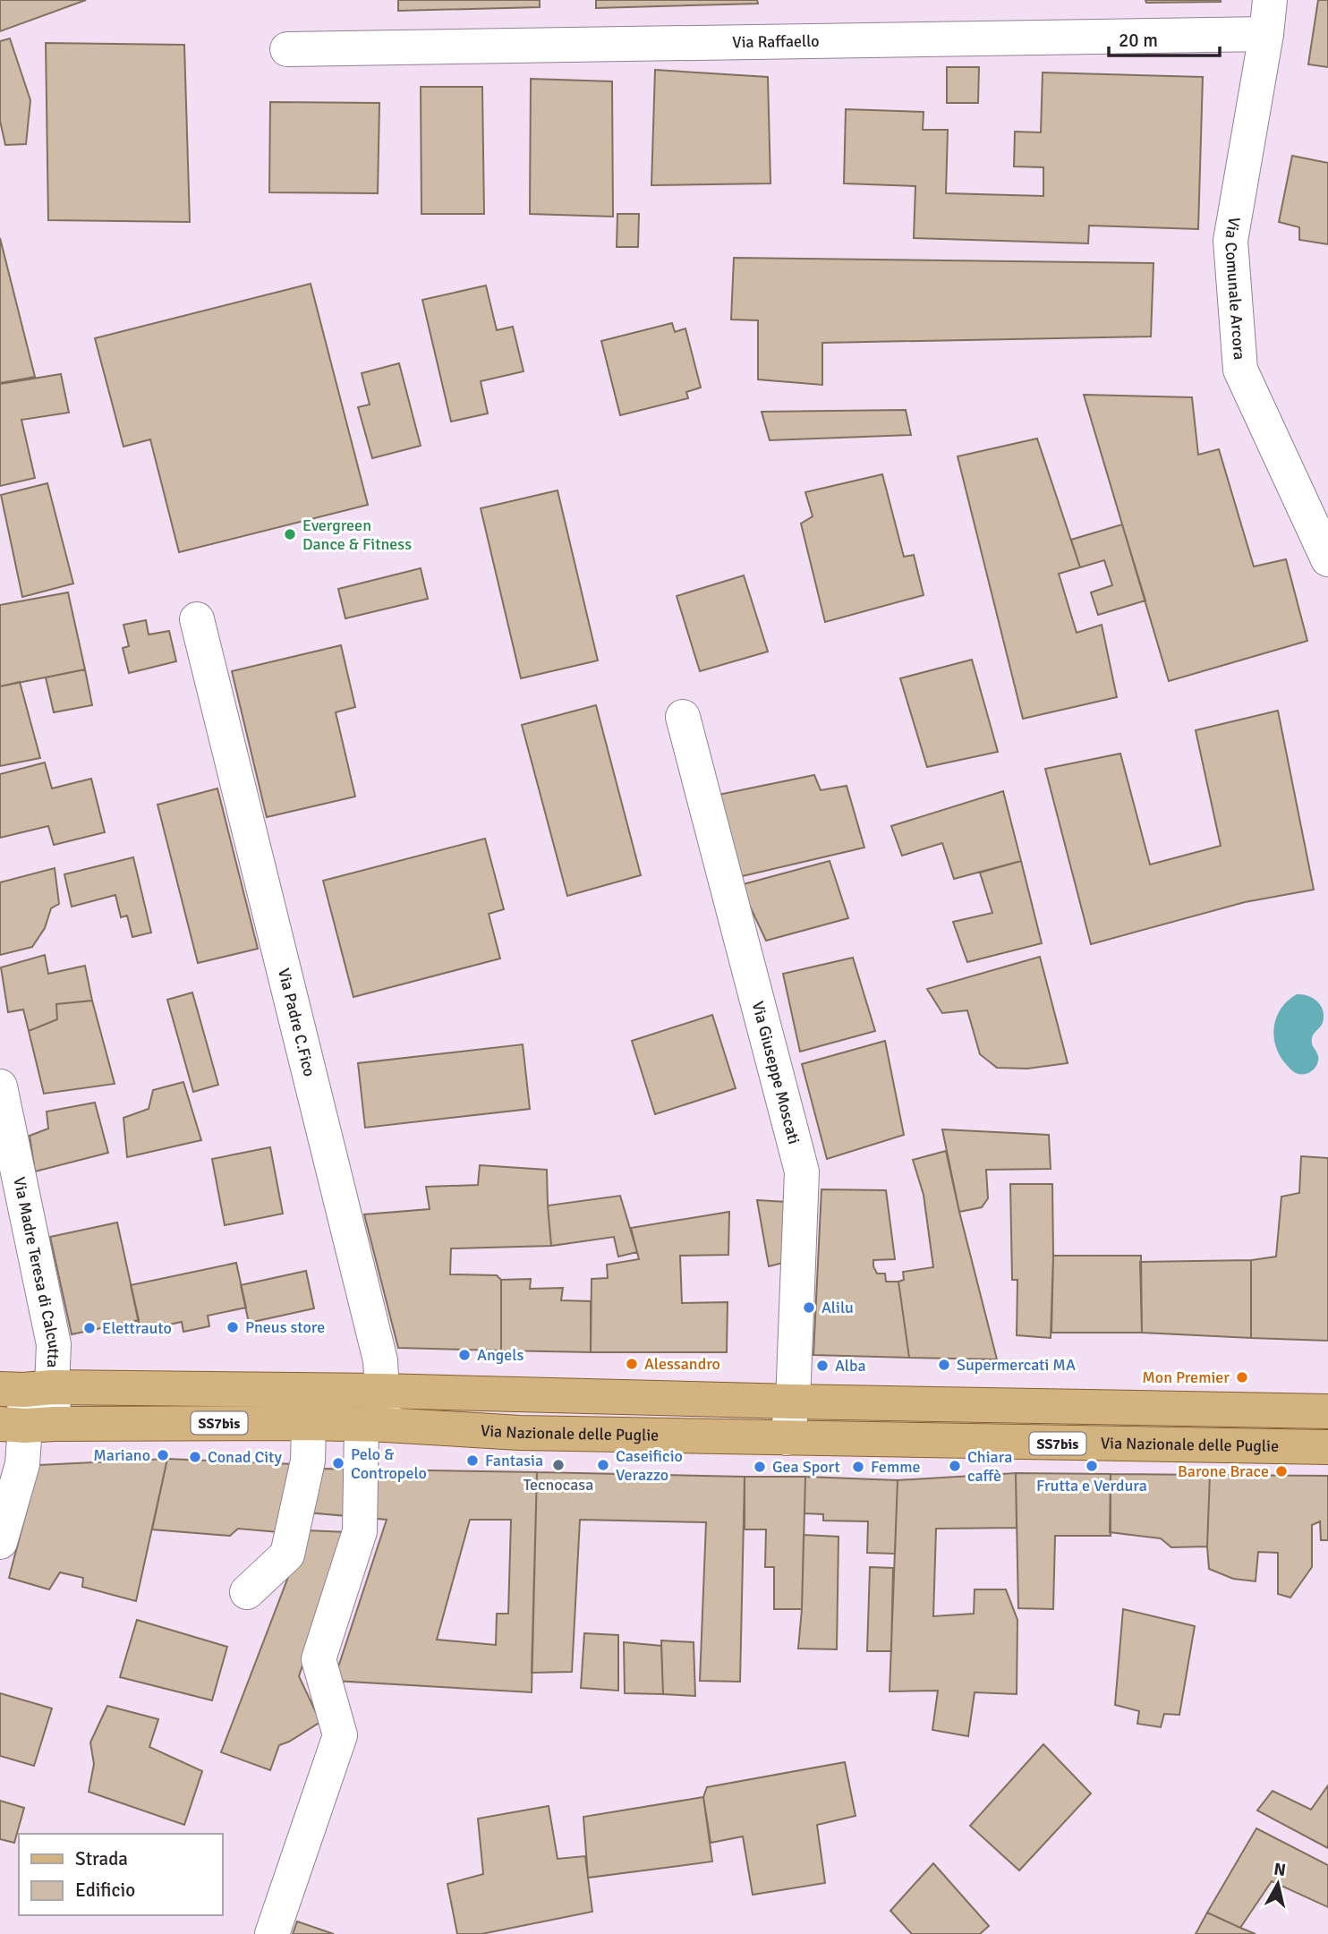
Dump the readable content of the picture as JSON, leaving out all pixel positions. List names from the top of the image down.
{
  "streets": {
    "main road": ["SS7bis", "Via Nazionale delle Puglie"],
    "street": [
      "Via Raffaello",
      "Via Comunale Arcora",
      "Via Padre C.Fico",
      "Via Giuseppe Moscati",
      "Via Madre Teresa di Calcutta"
    ]
  },
  "crossings": [
    ["Via Raffaello", "Via Comunale Arcora"],
    ["Via Padre C.Fico", "SS7bis"],
    ["Via Padre C.Fico", "Via Nazionale delle Puglie"],
    ["Via Giuseppe Moscati", "SS7bis"],
    ["Via Giuseppe Moscati", "Via Nazionale delle Puglie"],
    ["Via Madre Teresa di Calcutta", "SS7bis"],
    ["Via Madre Teresa di Calcutta", "Via Nazionale delle Puglie"]
  ],
  "places": [
    "Evergreen Dance & Fitness",
    "Alilu",
    "Pneus store",
    "Elettrauto",
    "Angels",
    "Alessandro",
    "Supermercati MA",
    "Alba",
    "Mon Premier",
    "Mariano",
    "Conad City",
    "Fantasia",
    "Pelo & Contropelo",
    "Tecnocasa",
    "Caseificio Verazzo",
    "Chiara caffè",
    "Frutta e Verdura",
    "Gea Sport",
    "Femme",
    "Barone Brace"
  ],
  "legend": ["Strada", "Edificio"],
  "scale_bar": "20 m",
  "north": "top"
}
